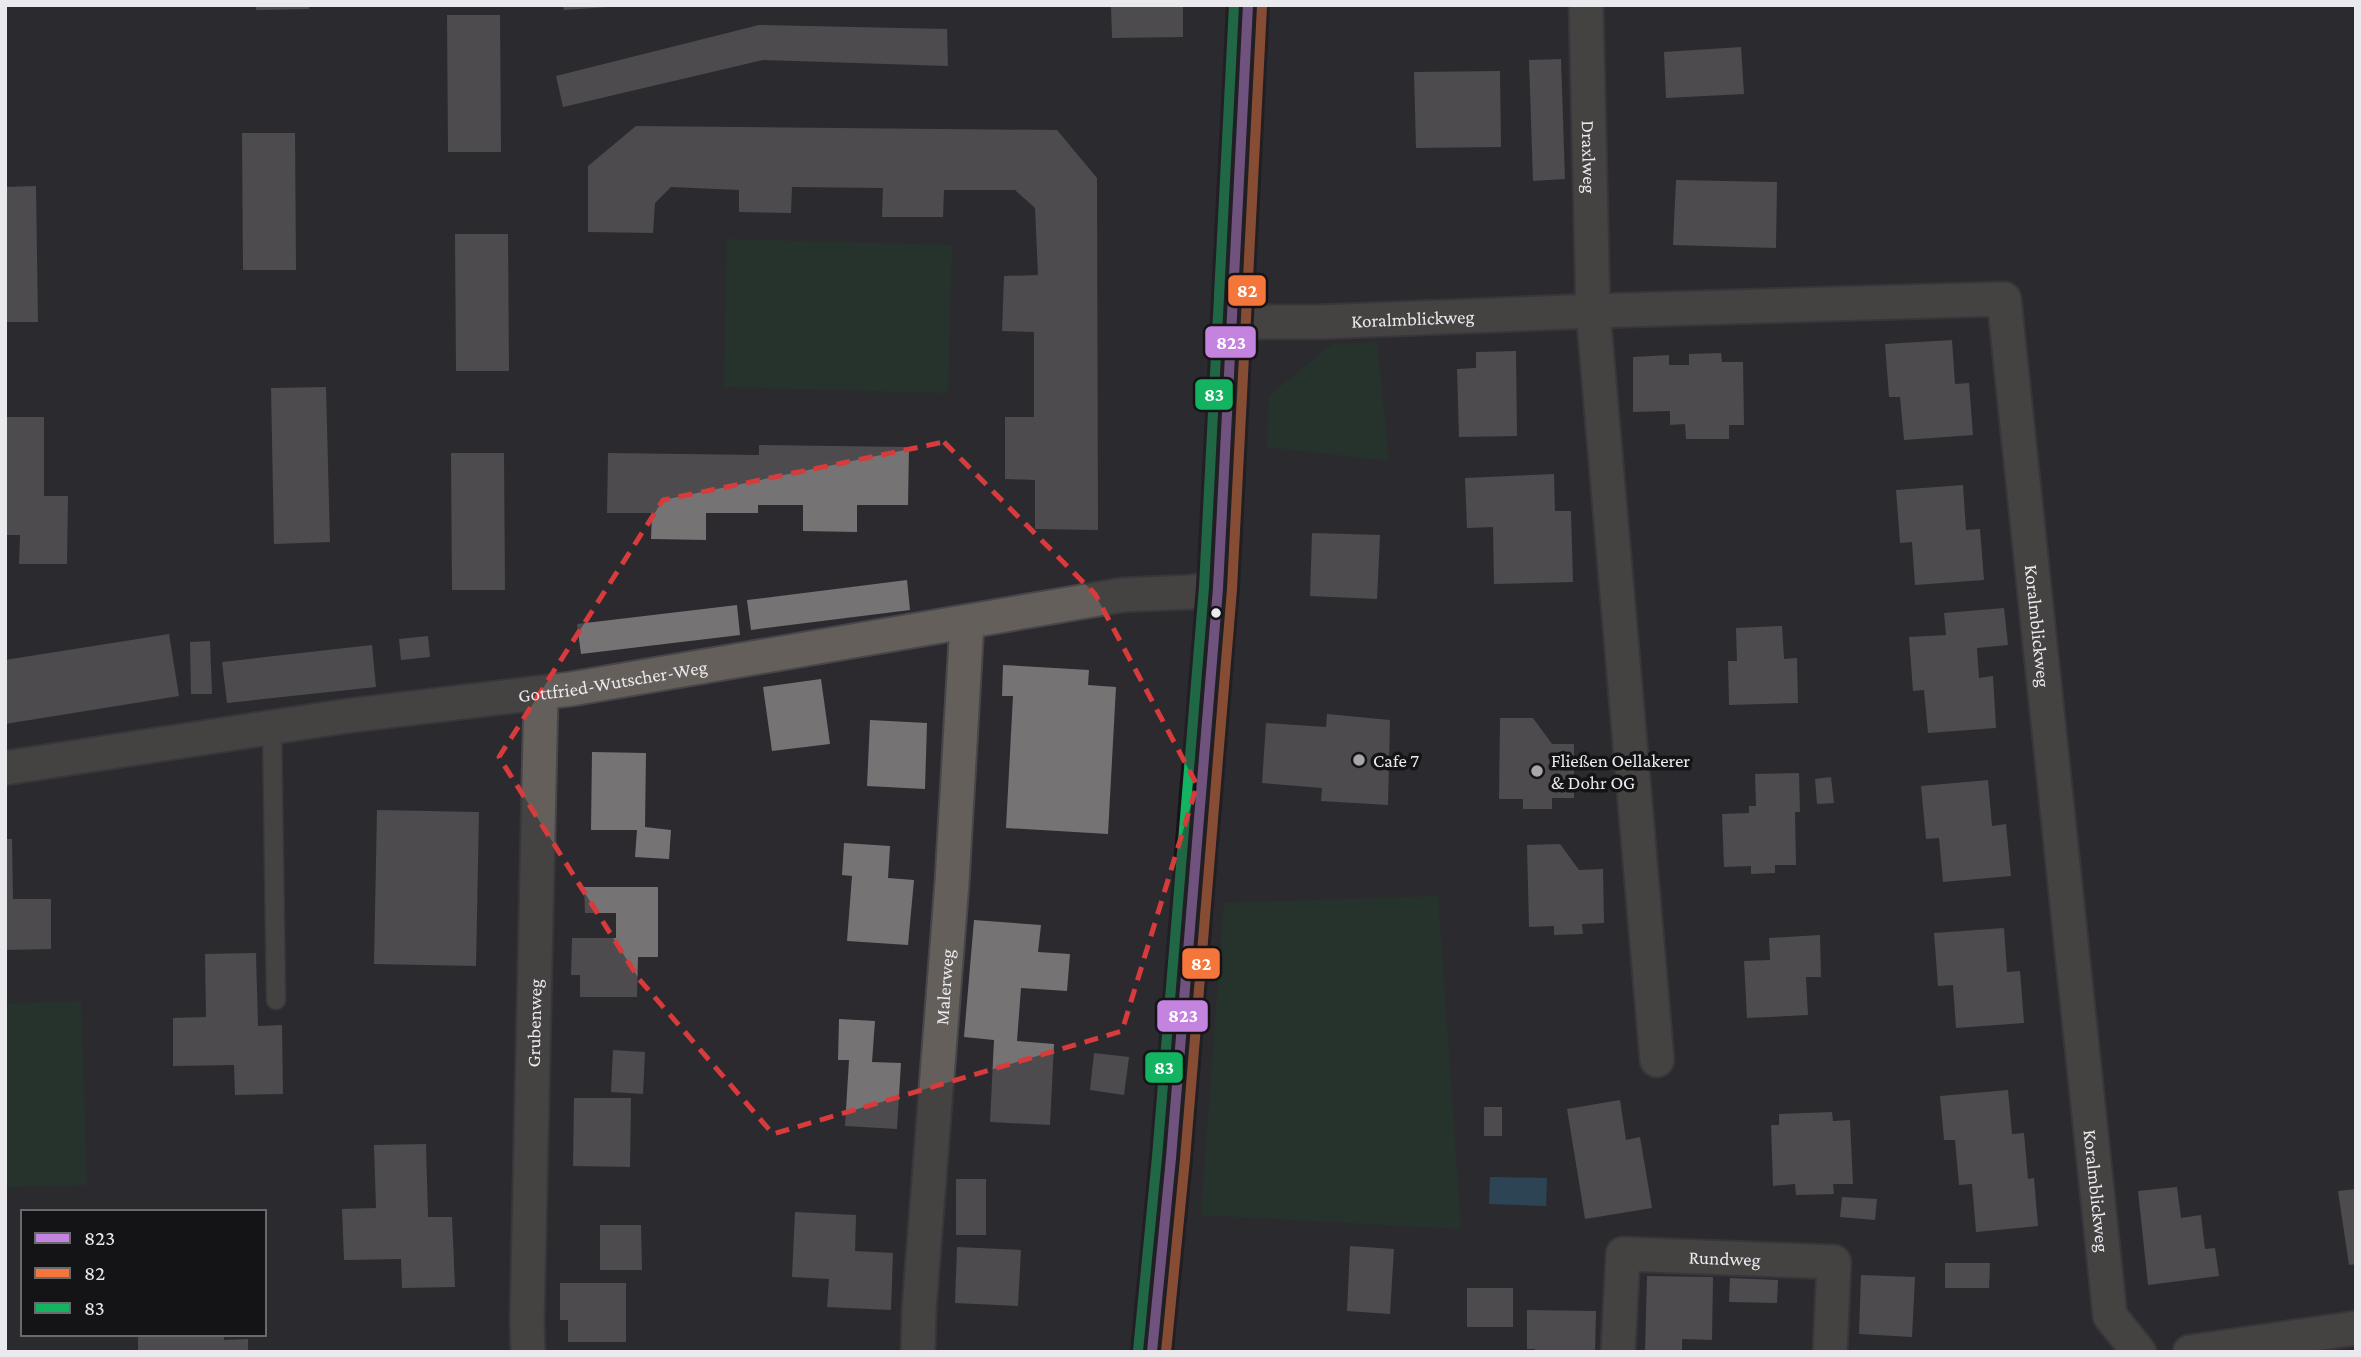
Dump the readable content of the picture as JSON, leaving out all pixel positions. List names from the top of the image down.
{
  "streets": {
    "street": [
      "Draxlweg",
      "Koralmblickweg",
      "Gottfried-Wutscher-Weg",
      "Malerweg",
      "Grubenweg",
      "Rundweg"
    ]
  },
  "crossings": [
    ["Draxlweg", "Koralmblickweg"],
    ["Gottfried-Wutscher-Weg", "Malerweg"],
    ["Gottfried-Wutscher-Weg", "Grubenweg"]
  ],
  "places": ["Cafe 7", "Fließen Oellakerer & Dohr OG"],
  "lines": ["transit line 823", "transit line 83", "transit line 82"],
  "legend": ["823", "82", "83"]
}
